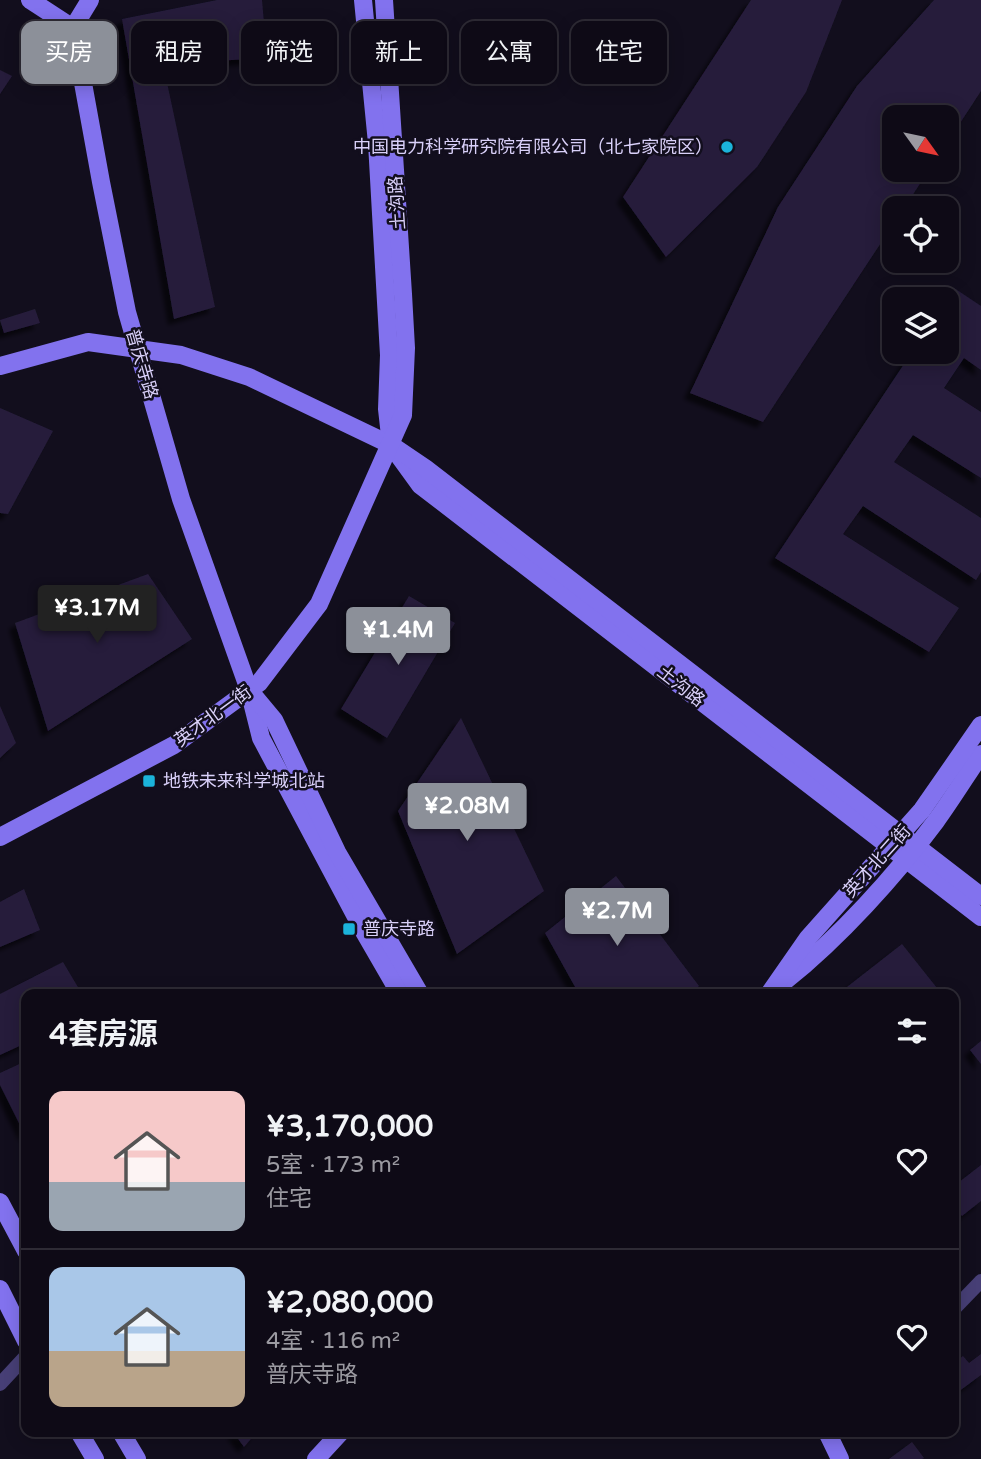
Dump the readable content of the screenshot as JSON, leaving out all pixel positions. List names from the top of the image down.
{
  "streets": {
    "street": [
      "土沟路",
      "普庆寺路",
      "英才北一街",
      "英才北二街"
    ]
  },
  "crossings": [
    ["土沟路", "英才北一街"],
    ["土沟路", "英才北二街"],
    ["普庆寺路", "英才北一街"]
  ],
  "places": {
    "other": ["中国电力科学研究院有限公司（北七家院区）"],
    "transit": ["地铁未来科学城北站", "普庆寺路"]
  },
  "north": "bottom right",
  "page": {
    "chip": [
      "买房",
      "租房",
      "筛选",
      "新上",
      "公寓",
      "住宅"
    ],
    "price": [
      "¥3.17M",
      "¥1.4M",
      "¥2.08M",
      "¥2.7M"
    ],
    "heading": "4套房源",
    "list": [
      {
        "name": "¥3,170,000",
        "note": "5室 · 173 m² · 住宅"
      },
      {
        "name": "¥2,080,000",
        "note": "4室 · 116 m² · 普庆寺路"
      }
    ]
  }
}
